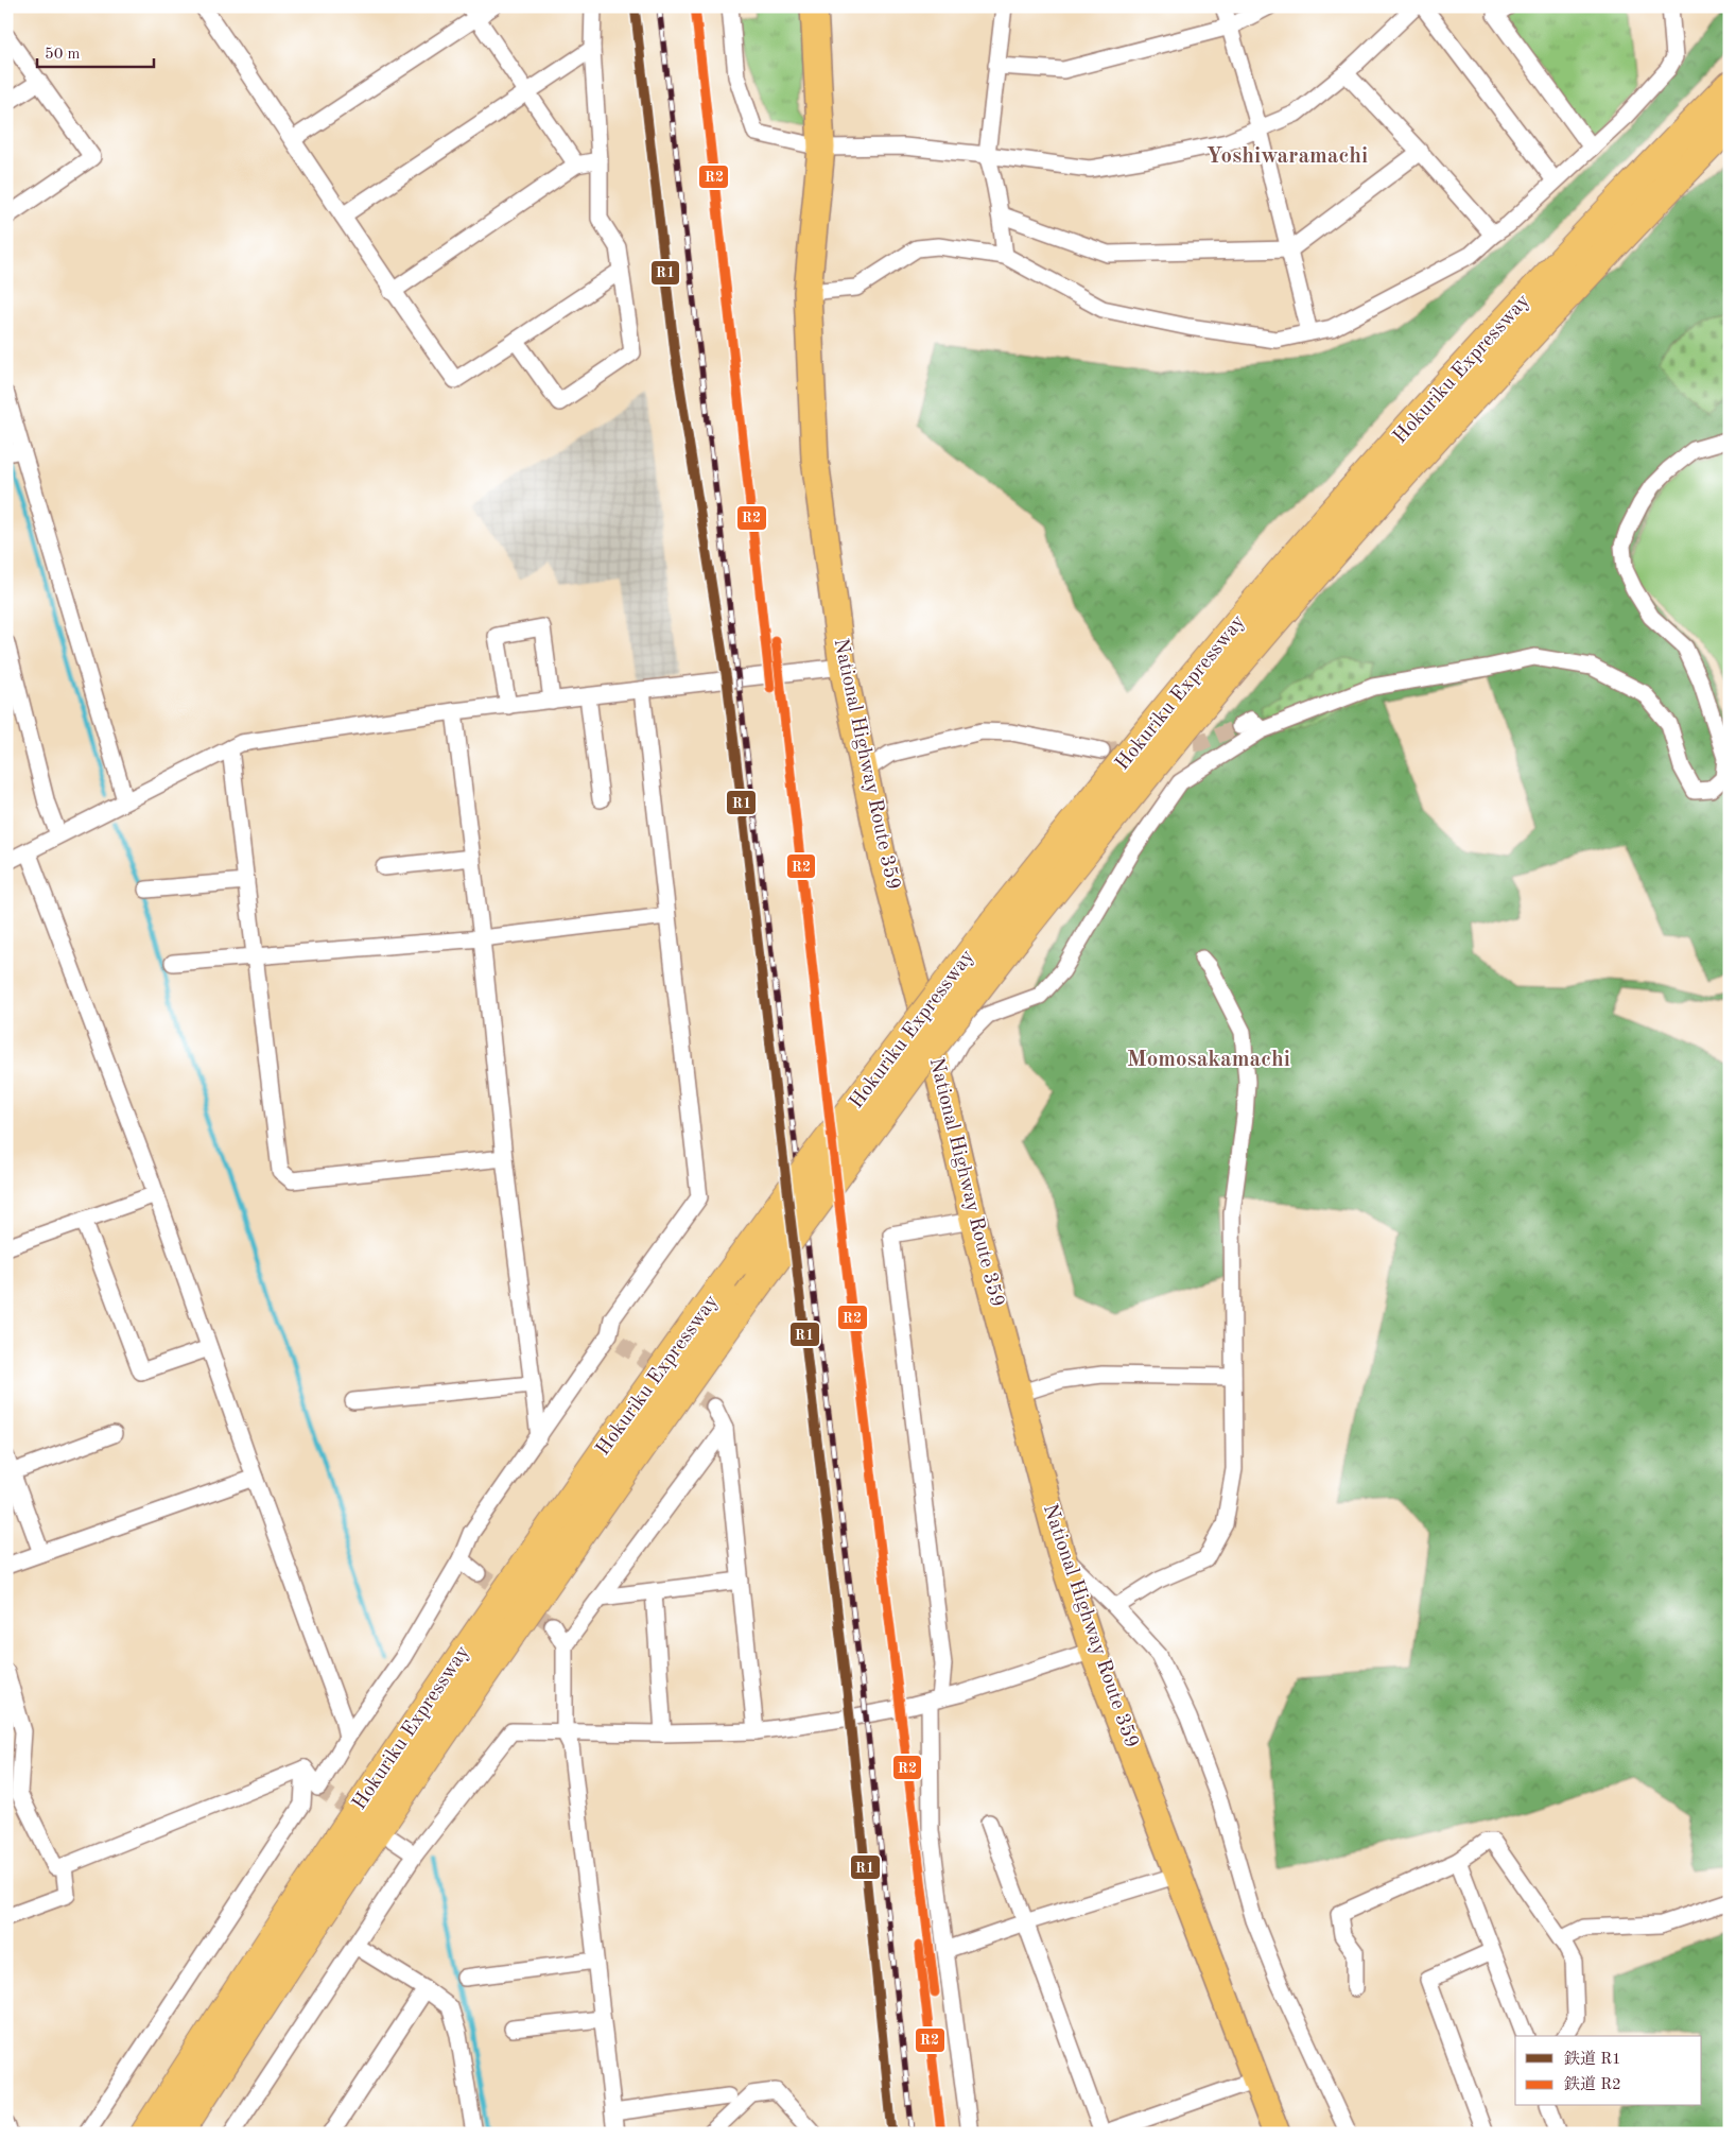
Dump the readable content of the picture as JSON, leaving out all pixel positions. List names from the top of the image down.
{
  "streets": {
    "highway": ["Hokuriku Expressway", "National Highway Route 359"]
  },
  "districts": ["Yoshiwaramachi", "Momosakamachi"],
  "lines": ["rail line R1", "rail line R2"],
  "legend": ["鉄道 R1", "鉄道 R2"],
  "scale_bar": "50 m"
}
